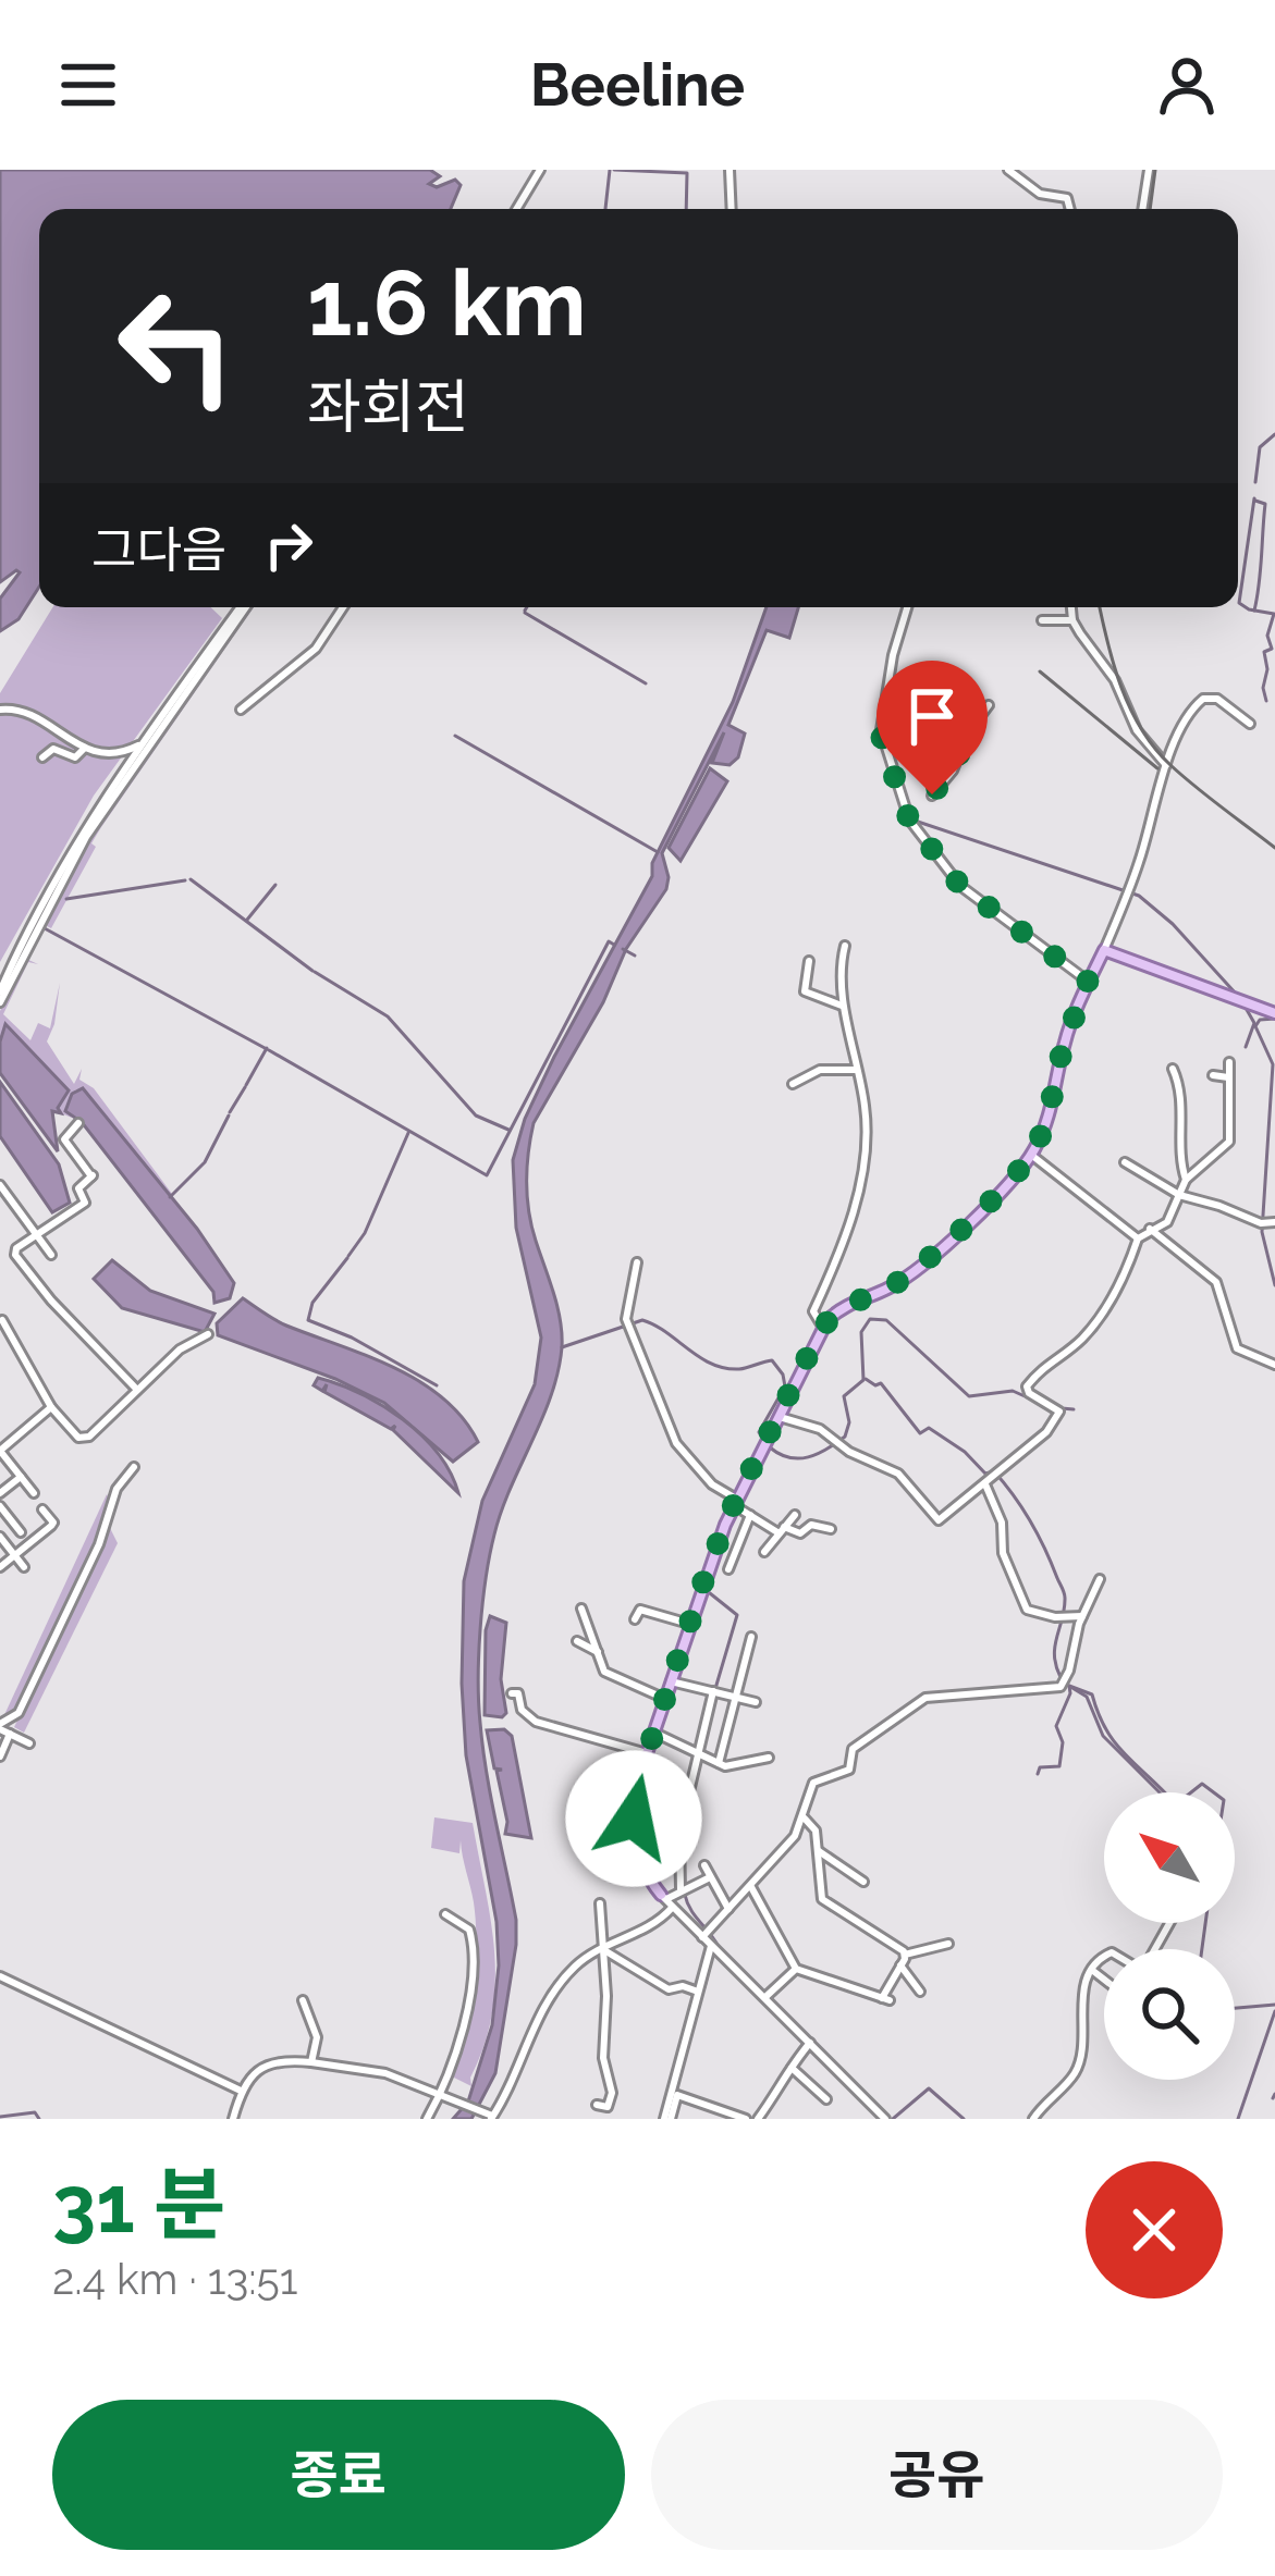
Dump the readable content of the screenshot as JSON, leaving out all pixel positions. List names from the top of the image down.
{
  "north": "top left",
  "page": {
    "header": "Beeline",
    "turn": ["1.6 km", "좌회전"],
    "then": "그다음",
    "heading": ["31 분", "2.4 km · 13:51"],
    "buttons": ["종료", "공유"]
  }
}
